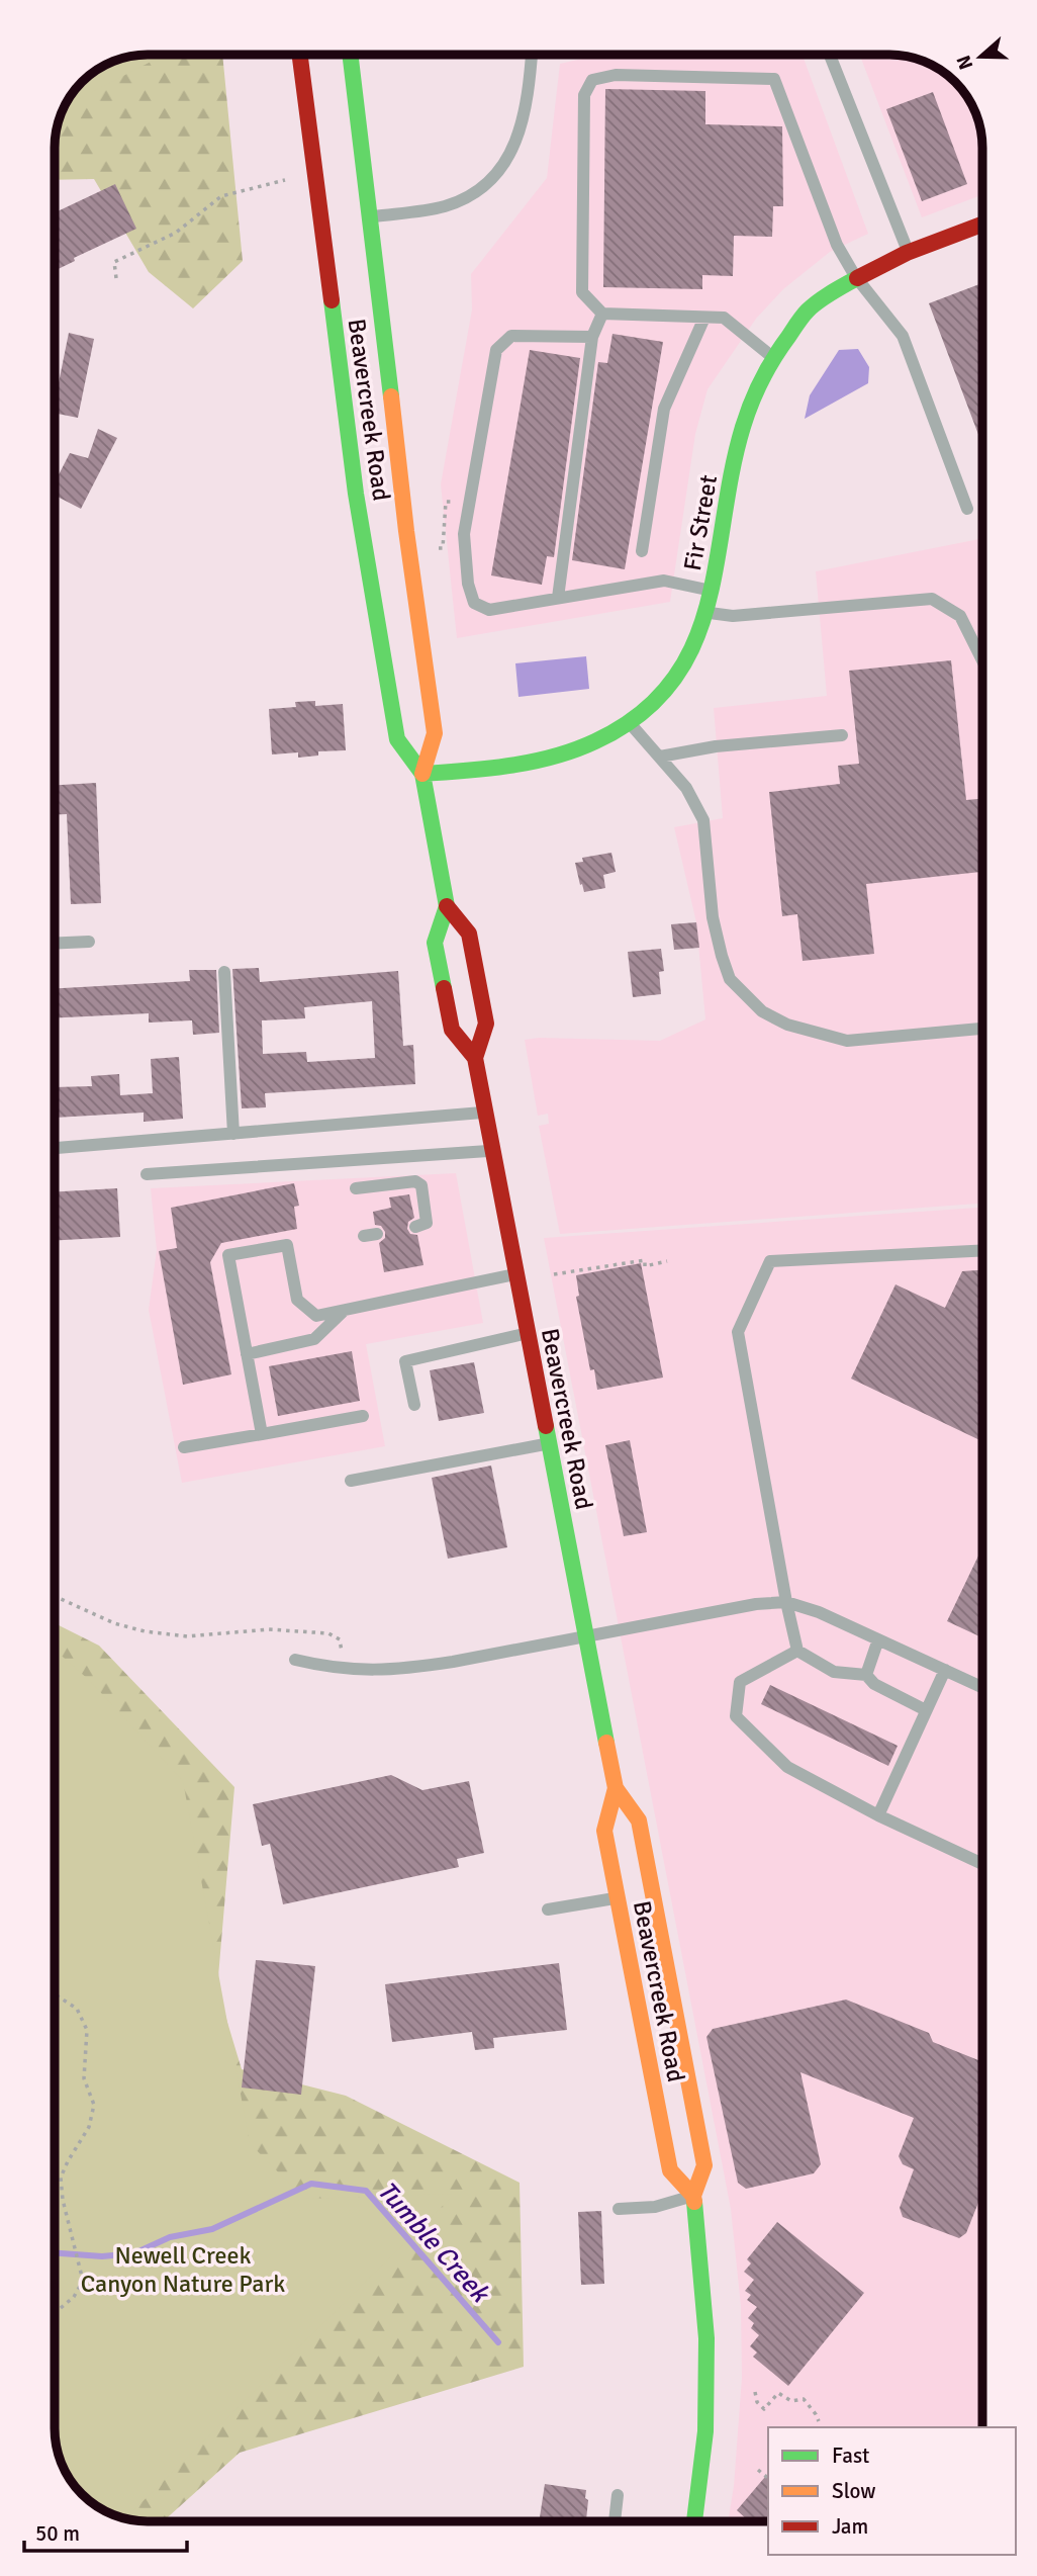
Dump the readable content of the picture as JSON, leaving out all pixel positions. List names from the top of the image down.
{
  "streets": {
    "main road": ["Beavercreek Road", "Fir Street"]
  },
  "crossings": [
    ["Beavercreek Road", "Fir Street"]
  ],
  "water": ["Tumble Creek"],
  "parks": ["Newell Creek Canyon Nature Park"],
  "legend": ["Fast", "Slow", "Jam"],
  "scale_bar": "50 m",
  "north": "left"
}
